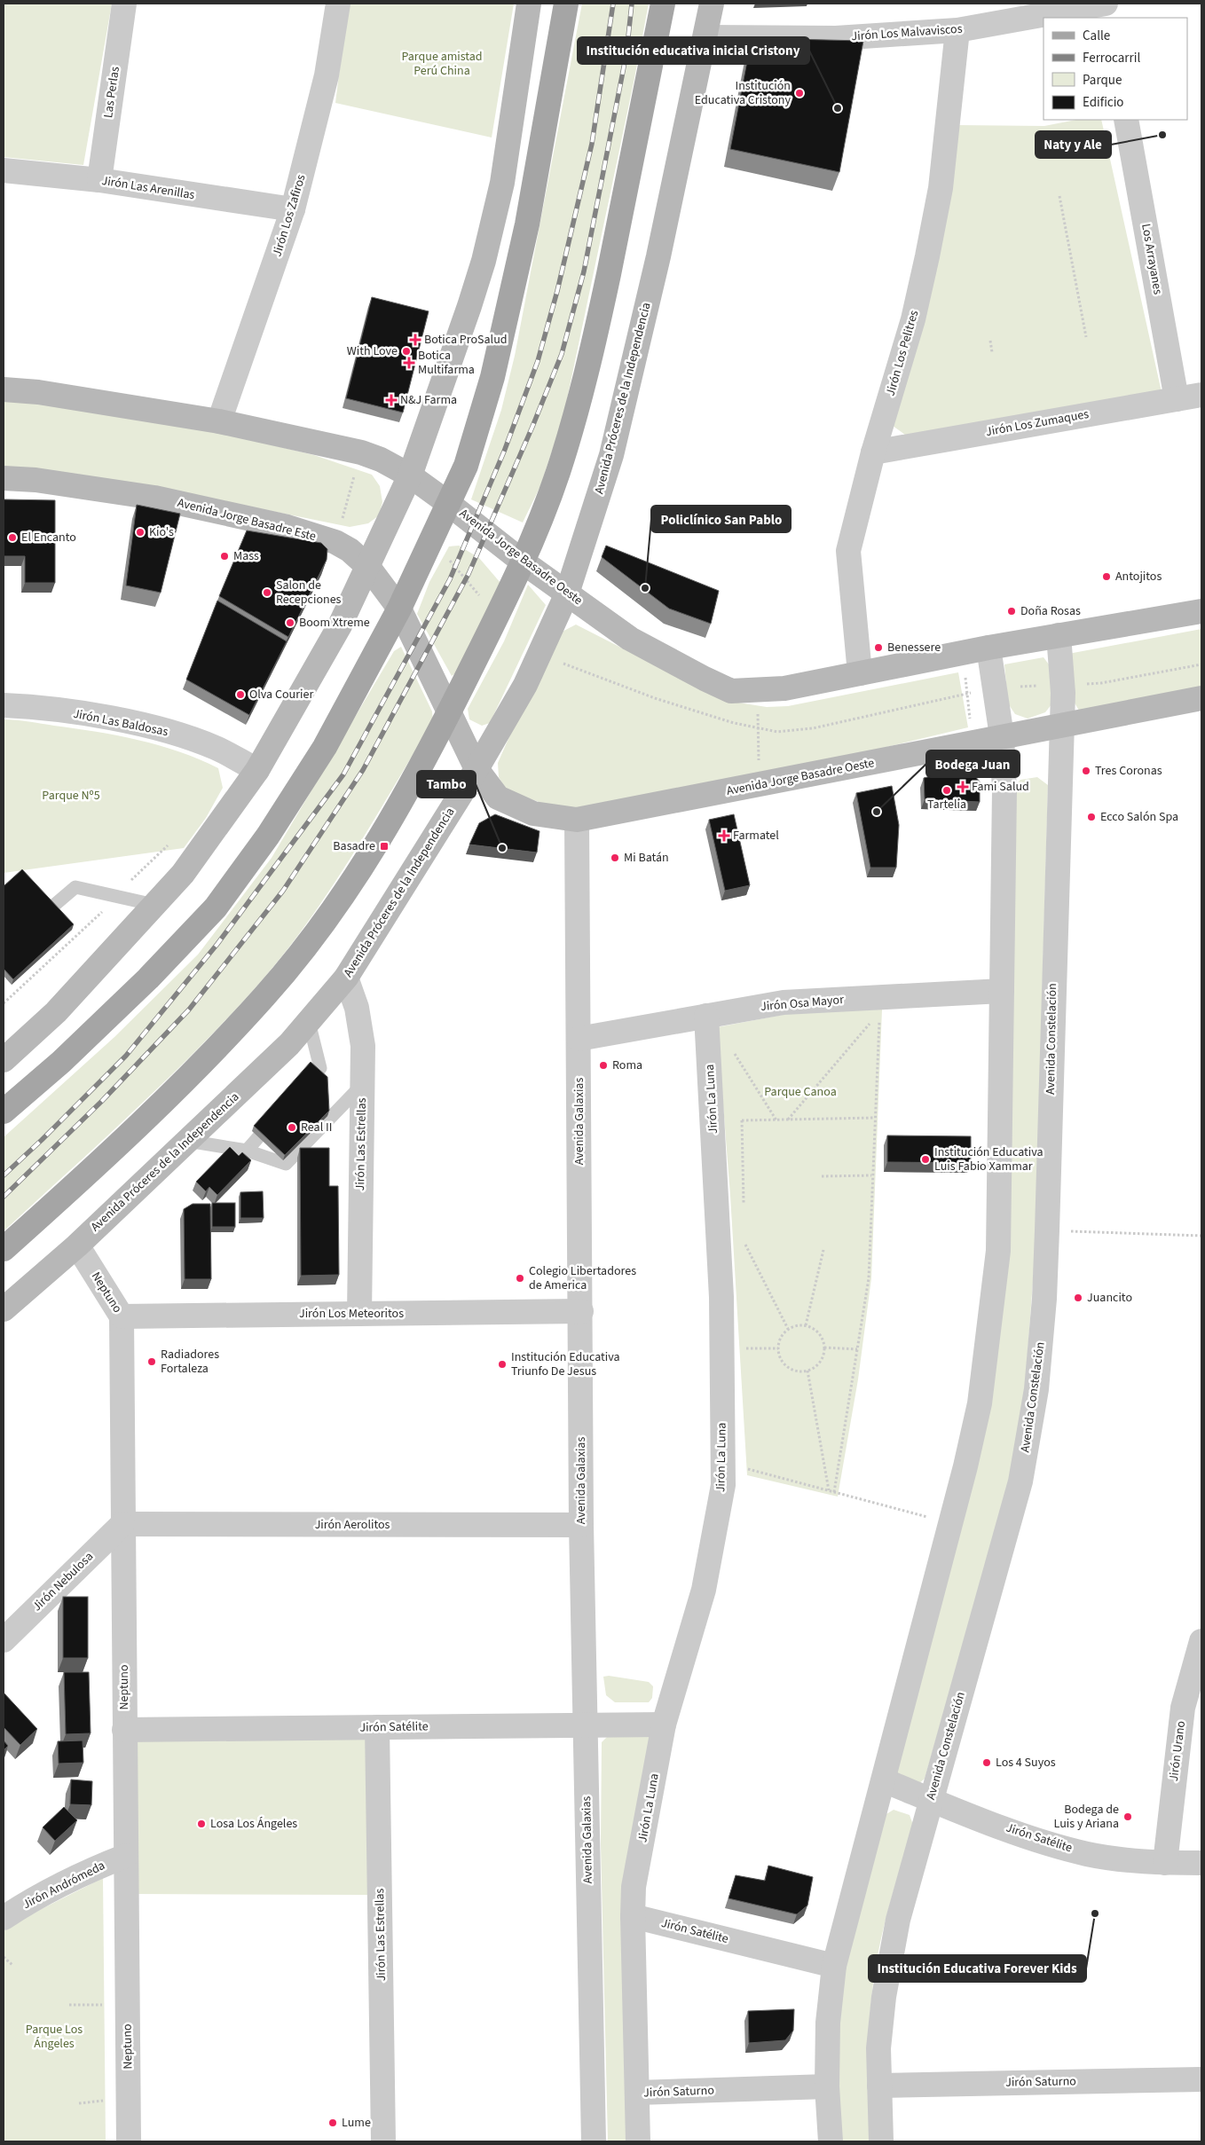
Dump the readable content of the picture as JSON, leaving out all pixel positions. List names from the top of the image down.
{
  "streets": {
    "main road": ["Avenida Próceres de la Independencia", "Avenida Jorge Basadre Este", "Avenida Jorge Basadre Oeste"],
    "street": [
      "Jirón Los Malvaviscos",
      "Las Perlas",
      "Jirón Las Arenillas",
      "Jirón Los Zafiros",
      "Los Arrayanes",
      "Jirón Los Pelitres",
      "Jirón Los Zumaques",
      "Jirón Las Baldosas",
      "Jirón Osa Mayor",
      "Avenida Constelación",
      "Jirón La Luna",
      "Avenida Galaxias",
      "Jirón Las Estrellas",
      "Neptuno",
      "Jirón Los Meteoritos",
      "Jirón Aerolitos",
      "Jirón Nebulosa",
      "Jirón Satélite",
      "Jirón Urano",
      "Jirón Andrómeda",
      "Jirón Saturno"
    ]
  },
  "crossings": [
    ["Jirón Los Malvaviscos", "Jirón Los Pelitres"],
    ["Jirón Los Malvaviscos", "Avenida Próceres de la Independencia"],
    ["Las Perlas", "Jirón Las Arenillas"],
    ["Jirón Las Arenillas", "Jirón Los Zafiros"],
    ["Los Arrayanes", "Jirón Los Zumaques"],
    ["Jirón Los Pelitres", "Jirón Los Zumaques"],
    ["Jirón Los Pelitres", "Avenida Jorge Basadre Oeste"],
    ["Avenida Próceres de la Independencia", "Avenida Jorge Basadre Oeste"],
    ["Avenida Próceres de la Independencia", "Jirón Las Estrellas"],
    ["Avenida Próceres de la Independencia", "Neptuno"],
    ["Avenida Jorge Basadre Este", "Avenida Jorge Basadre Oeste"],
    ["Avenida Jorge Basadre Oeste", "Avenida Constelación"],
    ["Avenida Jorge Basadre Oeste", "Avenida Galaxias"],
    ["Jirón Osa Mayor", "Jirón La Luna"],
    ["Jirón Osa Mayor", "Avenida Galaxias"],
    ["Avenida Constelación", "Jirón Satélite"],
    ["Avenida Constelación", "Jirón Saturno"],
    ["Jirón La Luna", "Jirón Satélite"],
    ["Avenida Galaxias", "Jirón Los Meteoritos"],
    ["Avenida Galaxias", "Jirón Aerolitos"],
    ["Avenida Galaxias", "Jirón Satélite"],
    ["Jirón Las Estrellas", "Jirón Los Meteoritos"],
    ["Jirón Las Estrellas", "Jirón Satélite"],
    ["Neptuno", "Jirón Los Meteoritos"],
    ["Neptuno", "Jirón Aerolitos"],
    ["Neptuno", "Jirón Nebulosa"],
    ["Neptuno", "Jirón Satélite"],
    ["Neptuno", "Jirón Andrómeda"],
    ["Jirón Aerolitos", "Jirón Nebulosa"],
    ["Jirón Satélite", "Jirón Urano"]
  ],
  "parks": [
    "Parque amistad Perú China",
    "Parque Nº5",
    "Parque Canoa",
    "Parque Los Ángeles"
  ],
  "places": {
    "other": [
      "Institución Educativa Cristony",
      "Institución educativa inicial Cristony",
      "Naty y Ale",
      "With Love",
      "Kio's",
      "El Encanto",
      "Mass",
      "Antojitos",
      "Policlínico San Pablo",
      "Salon de Recepciones",
      "Doña Rosas",
      "Boom Xtreme",
      "Benessere",
      "Olva Courier",
      "Tres Coronas",
      "Tartelia",
      "Bodega Juan",
      "Ecco Salón Spa",
      "Tambo",
      "Mi Batán",
      "Roma",
      "Real II",
      "Institución Educativa Luis Fabio Xammar",
      "Colegio Libertadores de America",
      "Juancito",
      "Radiadores Fortaleza",
      "Institución Educativa Triunfo De Jesus",
      "Los 4 Suyos",
      "Bodega de Luis y Ariana",
      "Losa Los Ángeles",
      "Institución Educativa Forever Kids",
      "Lume"
    ],
    "health": [
      "Botica ProSalud",
      "Botica Multifarma",
      "N&J Farma",
      "Fami Salud",
      "Farmatel"
    ],
    "transit": ["Basadre"]
  },
  "legend": [
    "Calle",
    "Ferrocarril",
    "Parque",
    "Edificio"
  ]
}
